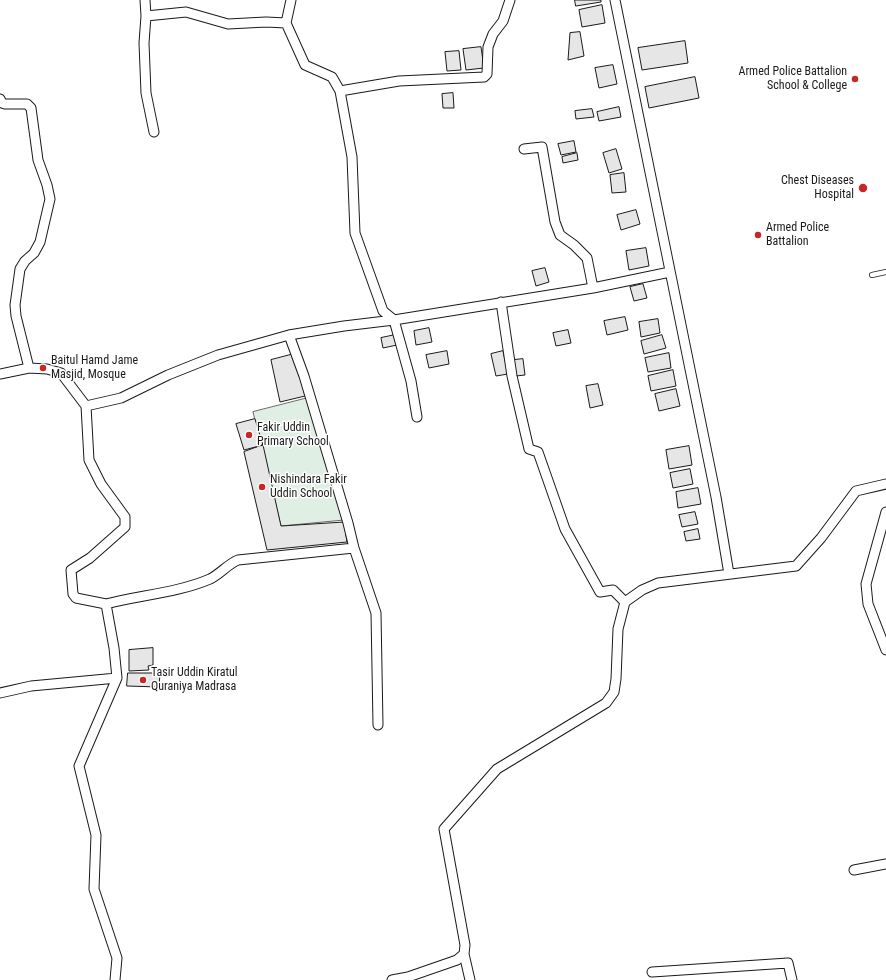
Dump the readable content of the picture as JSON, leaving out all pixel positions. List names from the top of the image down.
{
  "places": [
    "Armed Police Battalion School & College",
    "Chest Diseases Hospital",
    "Armed Police Battalion",
    "Baitul Hamd Jame Masjid, Mosque",
    "Fakir Uddin Primary School",
    "Nishindara Fakir Uddin School",
    "Tasir Uddin Kiratul Quraniya Madrasa"
  ]
}
